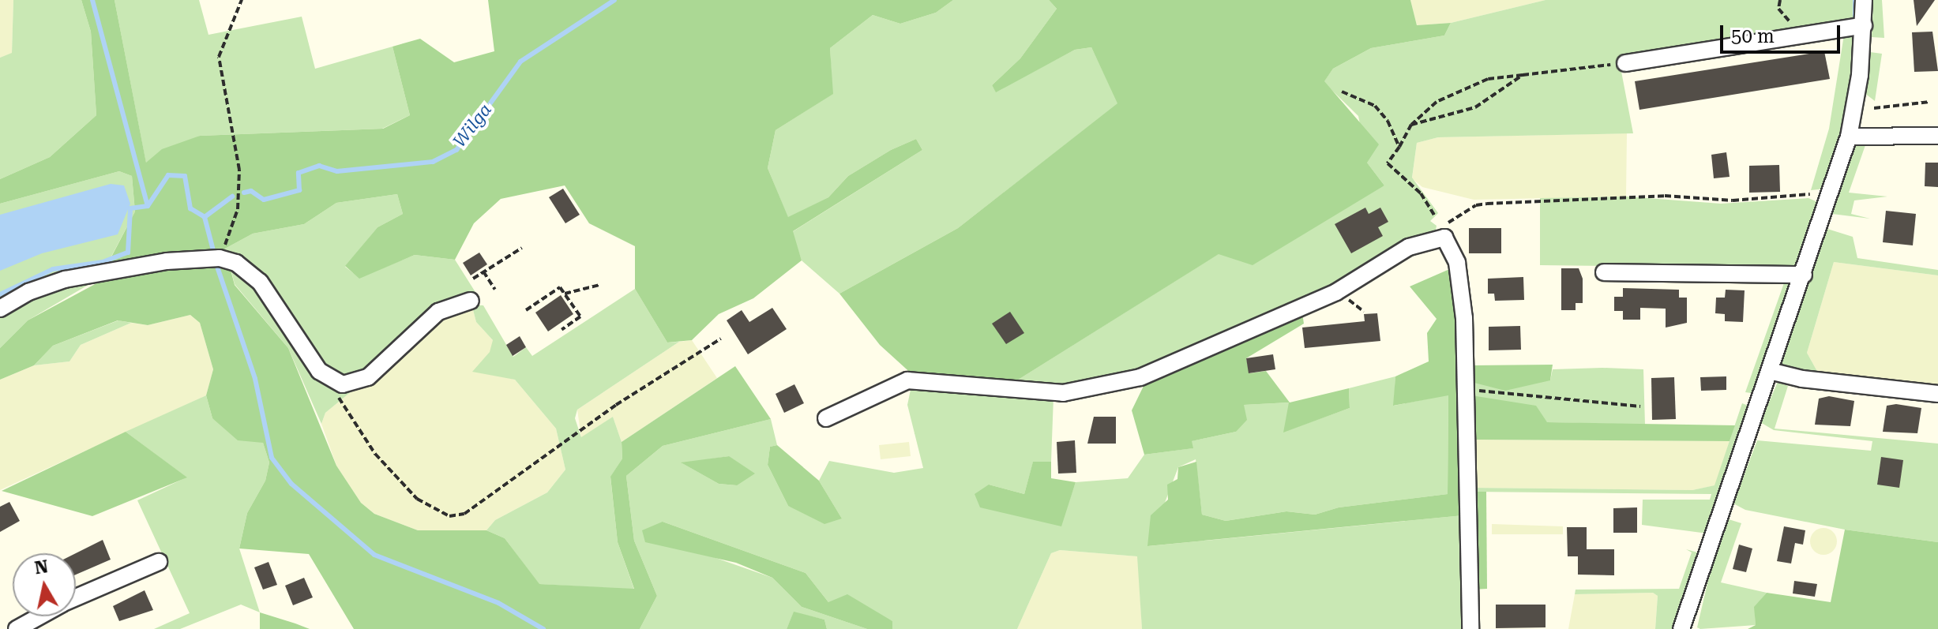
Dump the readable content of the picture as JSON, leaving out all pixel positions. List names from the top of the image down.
{
  "water": ["Wilga"],
  "scale_bar": "50 m",
  "north": "top"
}
